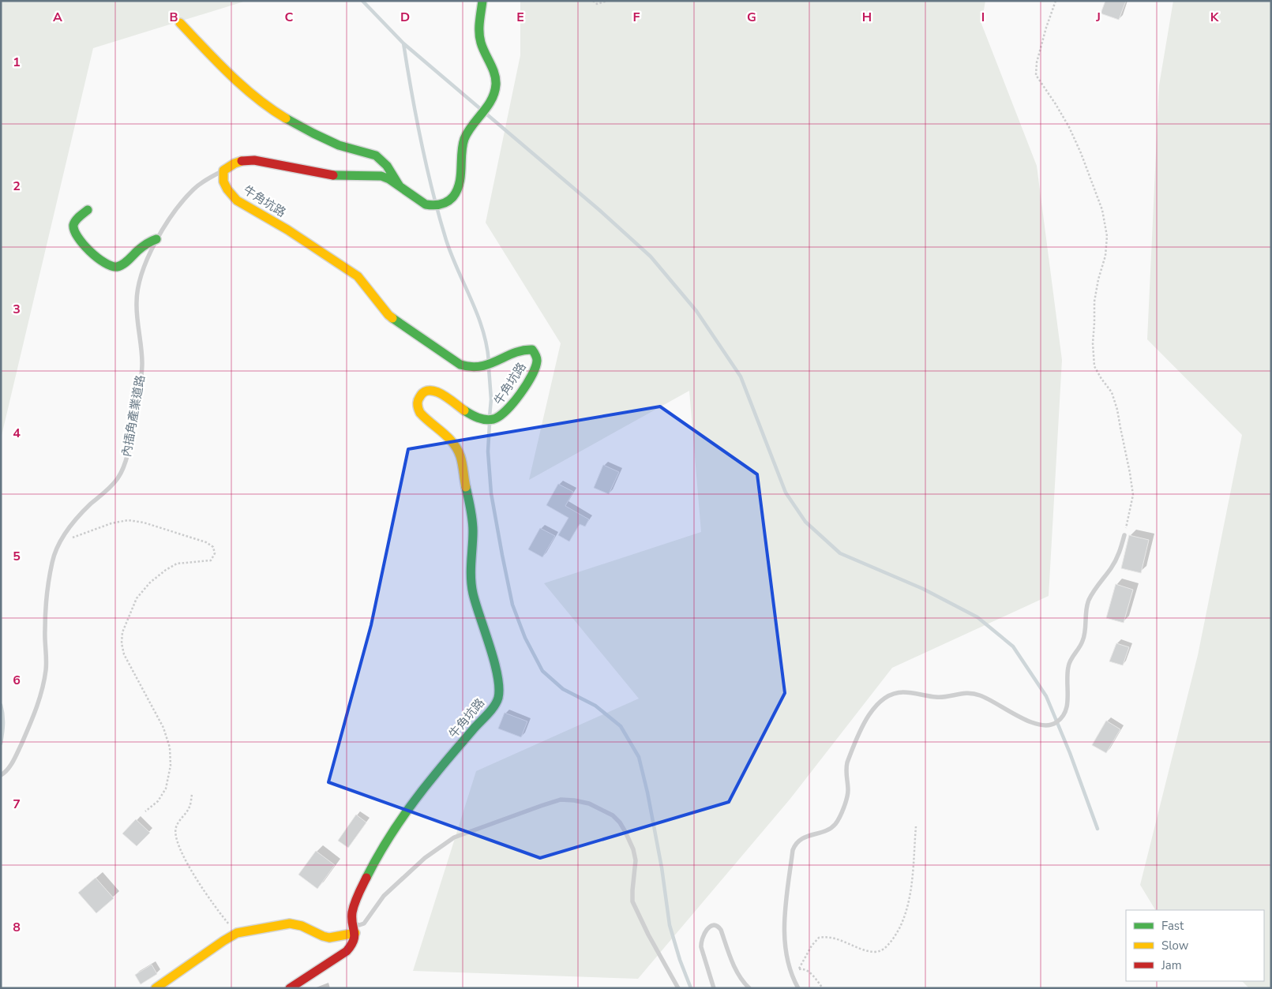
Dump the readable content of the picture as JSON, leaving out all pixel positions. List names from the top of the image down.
{
  "streets": {
    "street": ["牛角坑路"],
    "lane": ["內插角產業道路"]
  },
  "crossings": [
    ["牛角坑路", "內插角產業道路"]
  ],
  "legend": ["Fast", "Slow", "Jam"],
  "grid": {
    "columns": [
      "A",
      "B",
      "C",
      "D",
      "E",
      "F",
      "G",
      "H",
      "I",
      "J",
      "K"
    ],
    "rows": [
      "1",
      "2",
      "3",
      "4",
      "5",
      "6",
      "7",
      "8"
    ]
  }
}
